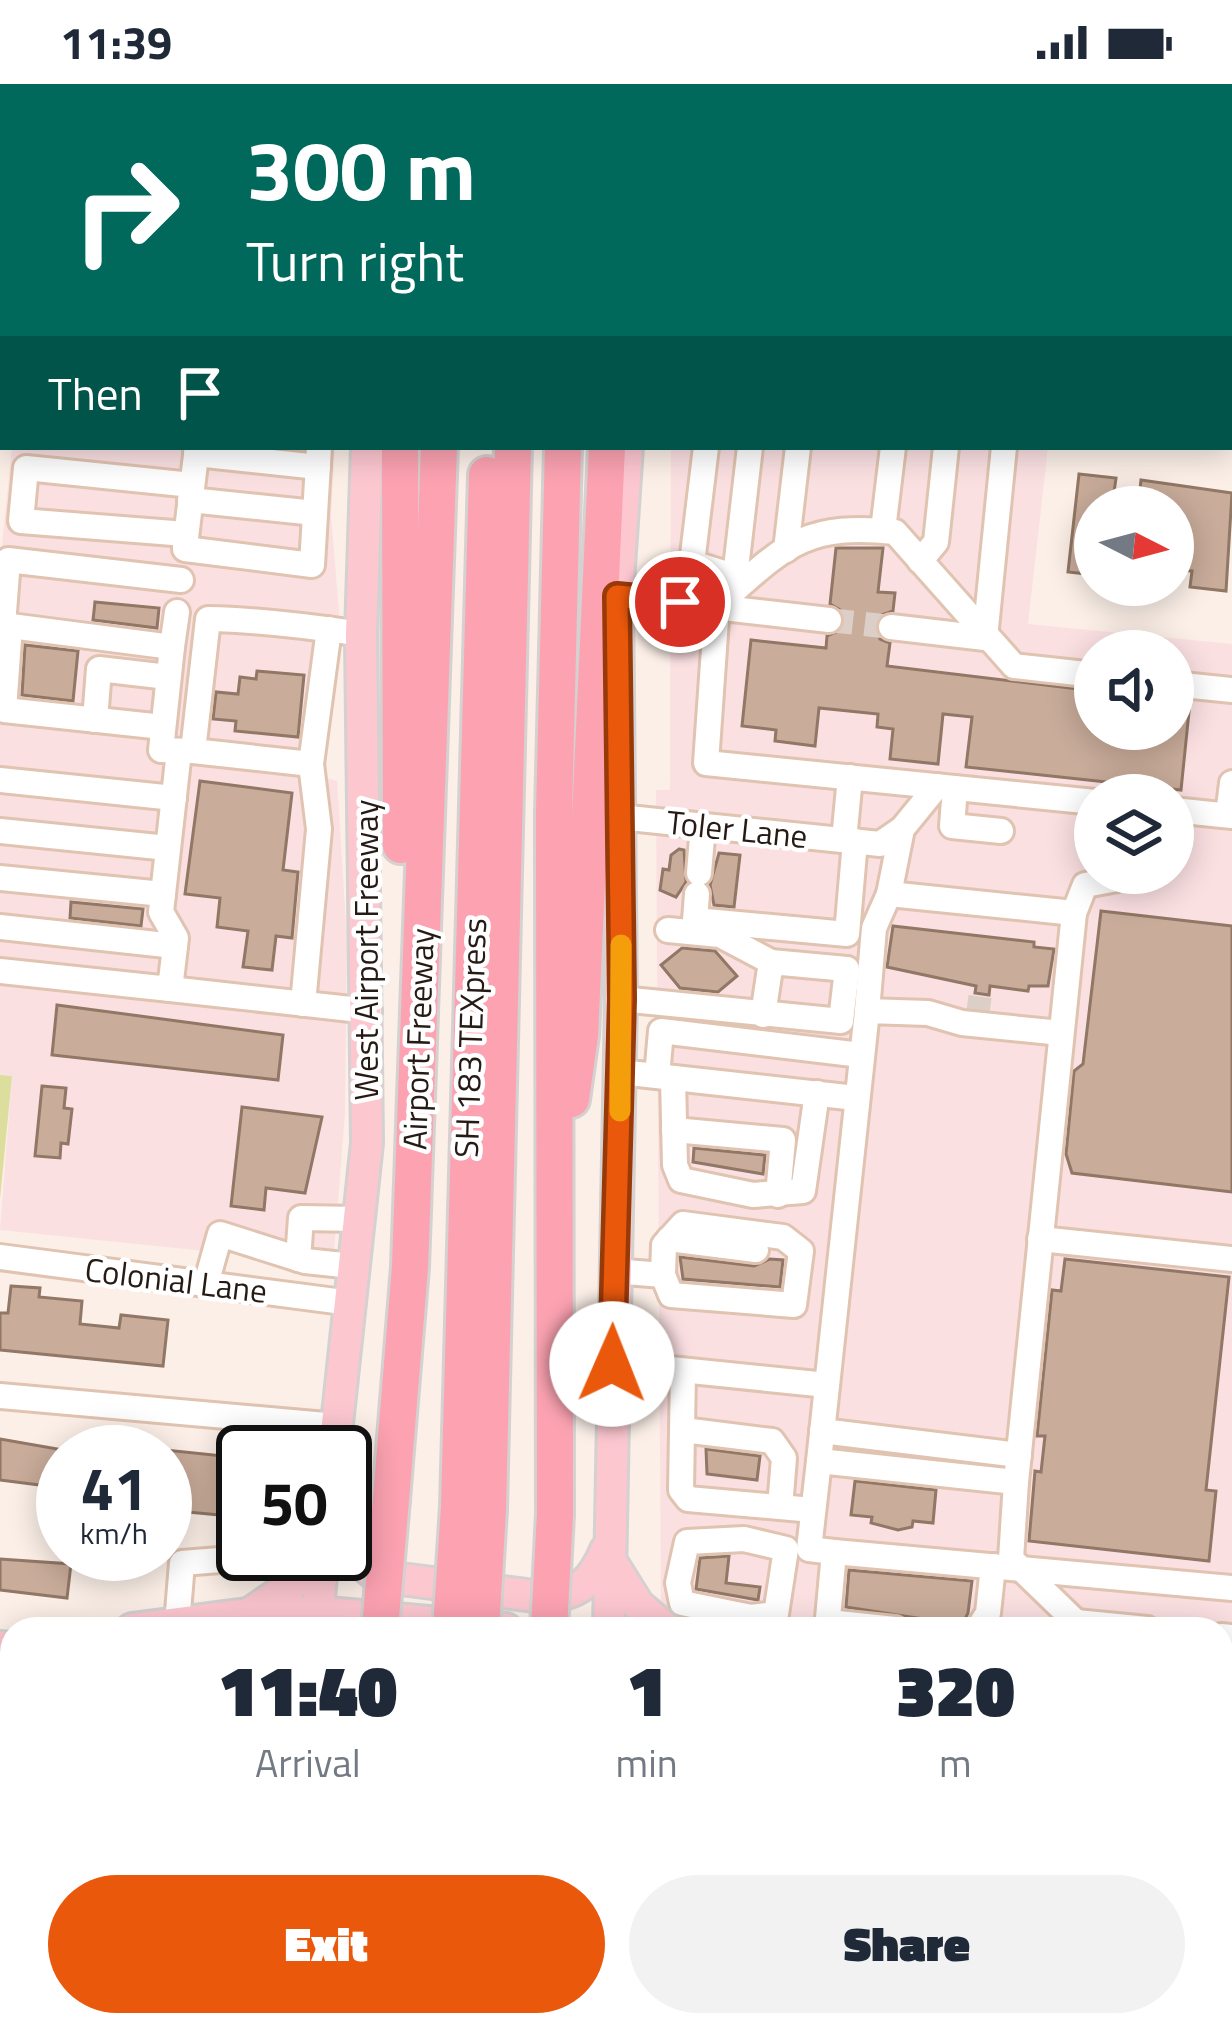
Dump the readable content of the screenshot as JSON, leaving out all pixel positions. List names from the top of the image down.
{
  "streets": {
    "highway": ["SH 183 TEXpress", "Airport Freeway"],
    "main road": ["West Airport Freeway"],
    "street": ["Toler Lane", "Colonial Lane"]
  },
  "crossings": [
    ["West Airport Freeway", "Colonial Lane"]
  ],
  "north": "right",
  "page": {
    "status": "11:39",
    "turn": ["300 m", "Turn right"],
    "then": "Then",
    "speed": "41 km/h",
    "limit": "50",
    "eta": [
      "11:40",
      "Arrival",
      "1",
      "min",
      "320",
      "m"
    ],
    "buttons": ["Exit", "Share"]
  }
}
